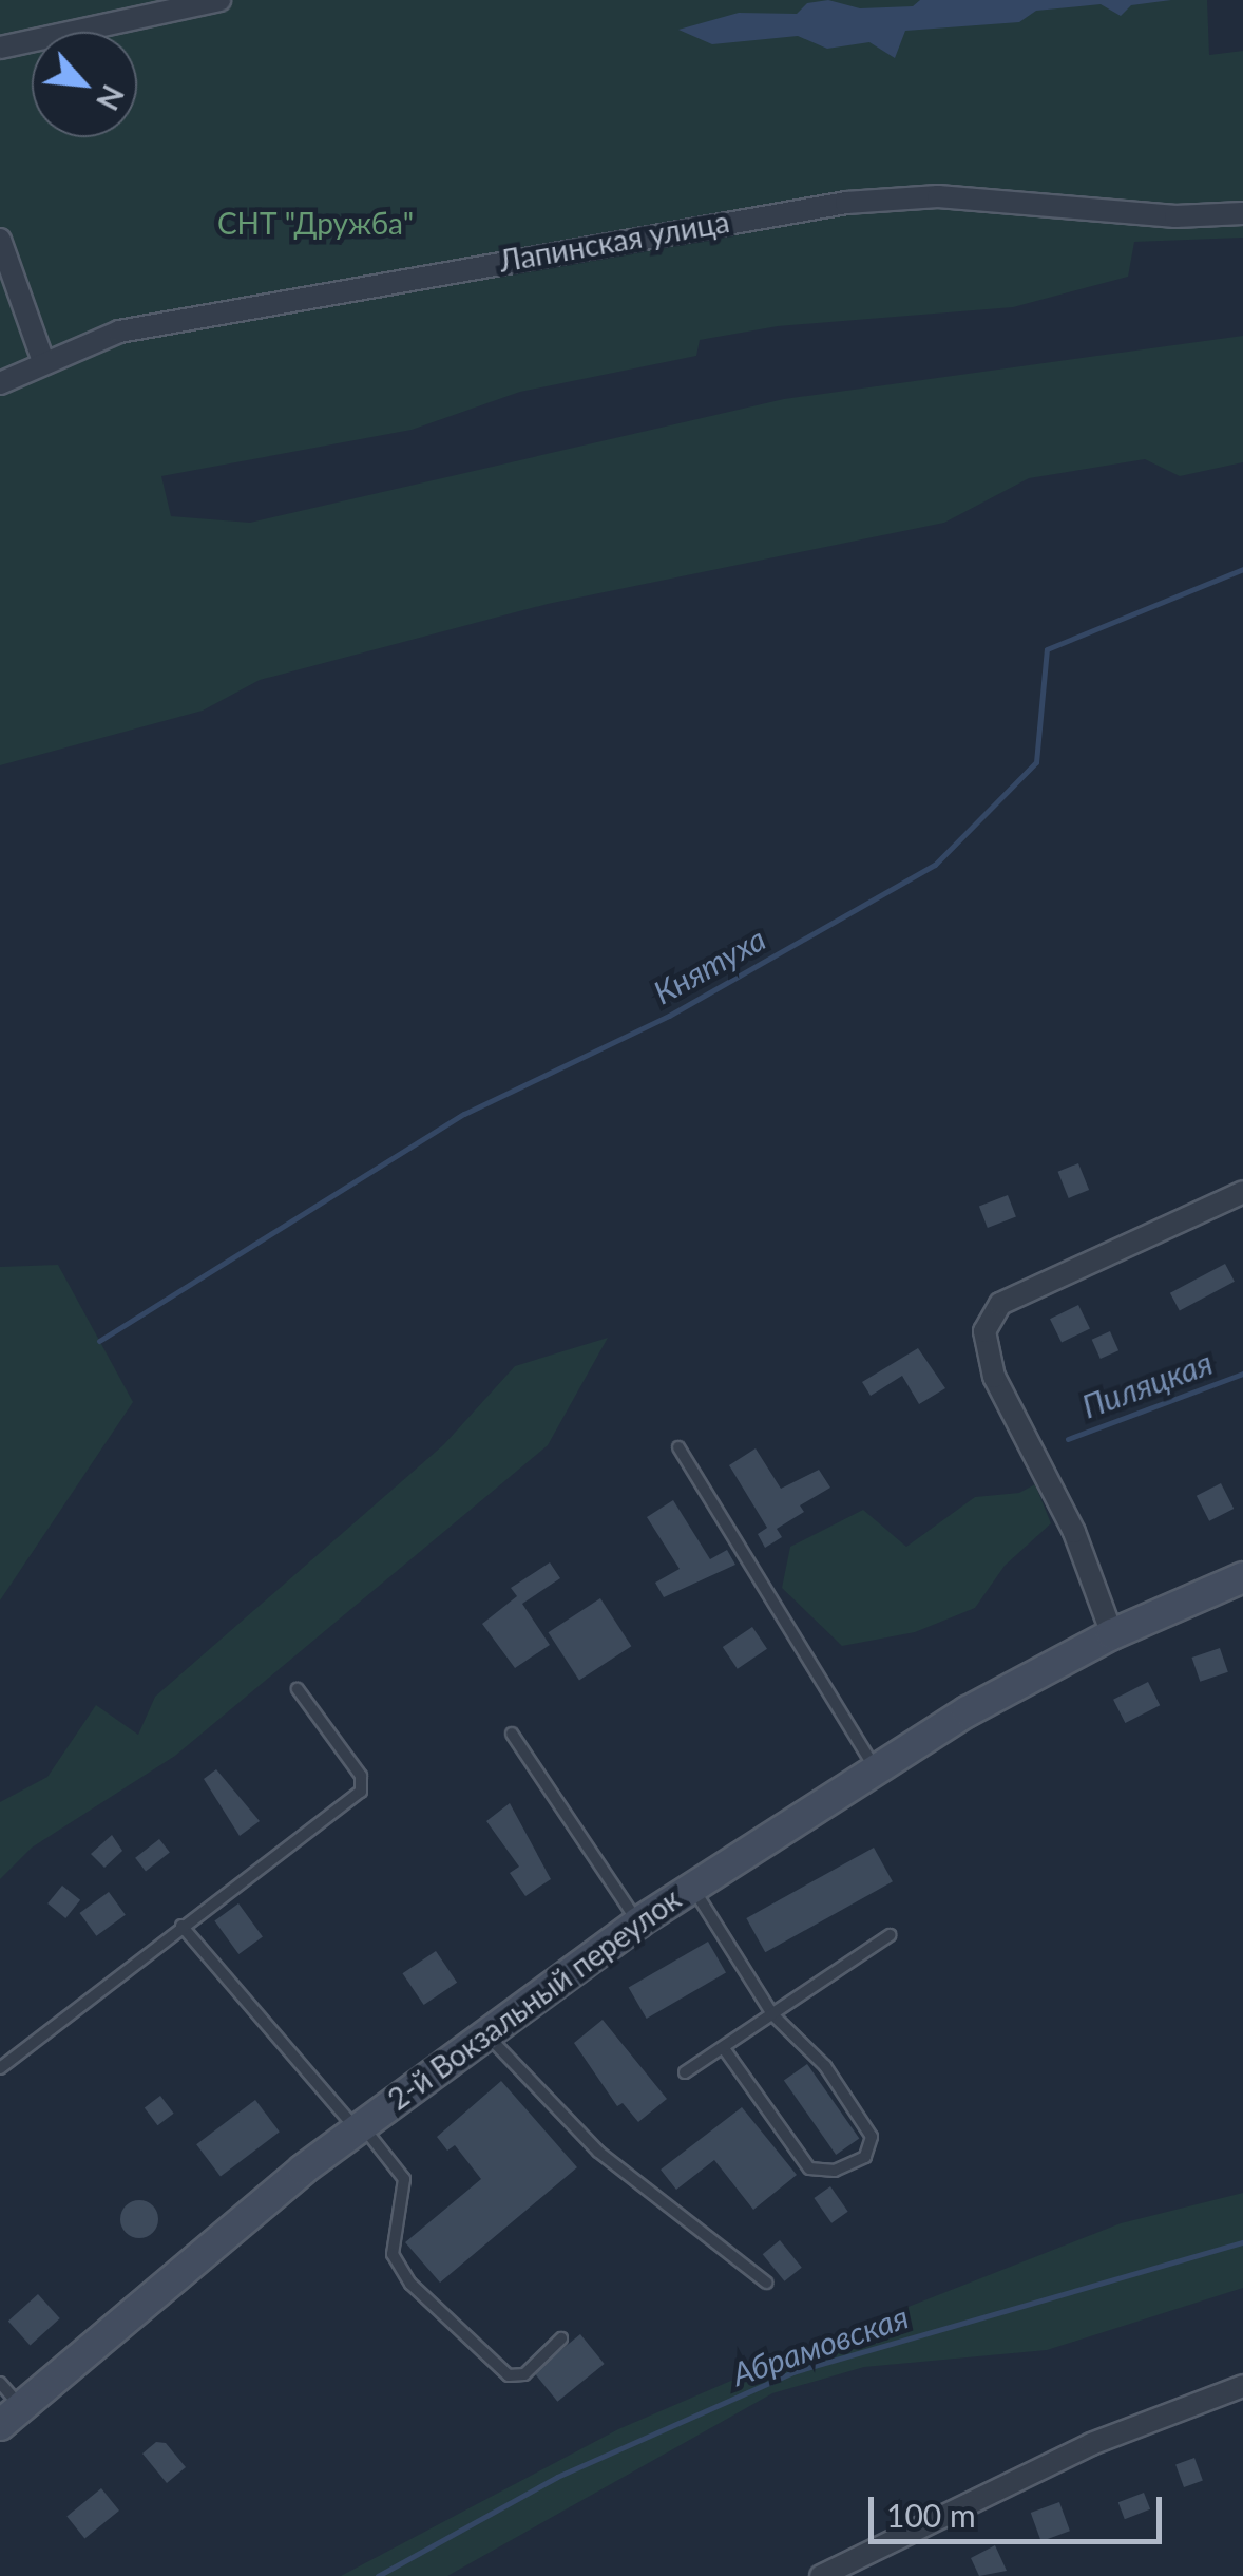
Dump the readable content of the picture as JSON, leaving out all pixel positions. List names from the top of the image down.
{
  "streets": {
    "street": ["Лапинская улица", "2-й Вокзальный переулок"]
  },
  "water": ["Княтуха", "Пиляцкая", "Абрамовская"],
  "parks": ["СНТ \"Дружба\""],
  "scale_bar": "100 m",
  "north": "bottom right"
}
